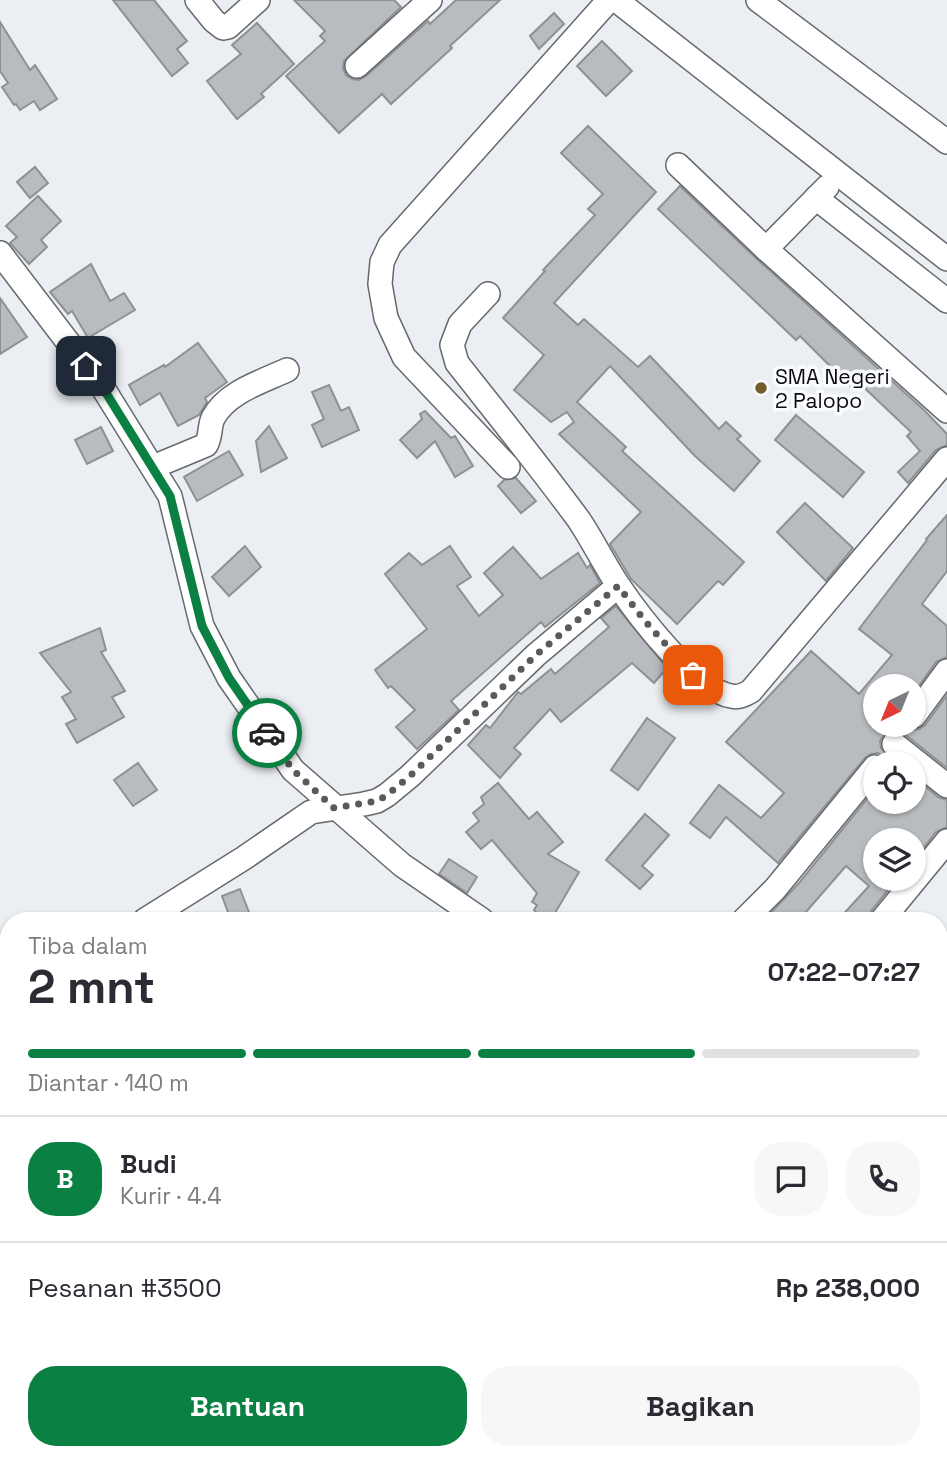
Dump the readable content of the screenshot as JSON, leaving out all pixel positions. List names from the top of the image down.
{
  "places": ["SMA Negeri 2 Palopo"],
  "north": "bottom left",
  "page": {
    "heading": ["2 mnt", "Tiba dalam", "07:22–07:27"],
    "panel": [
      "Budi",
      "Kurir · 4.4",
      "Pesanan #3500",
      "Rp 238,000"
    ],
    "bar": "Diantar · 140 m",
    "round": "B",
    "buttons": ["Bantuan", "Bagikan"]
  }
}
